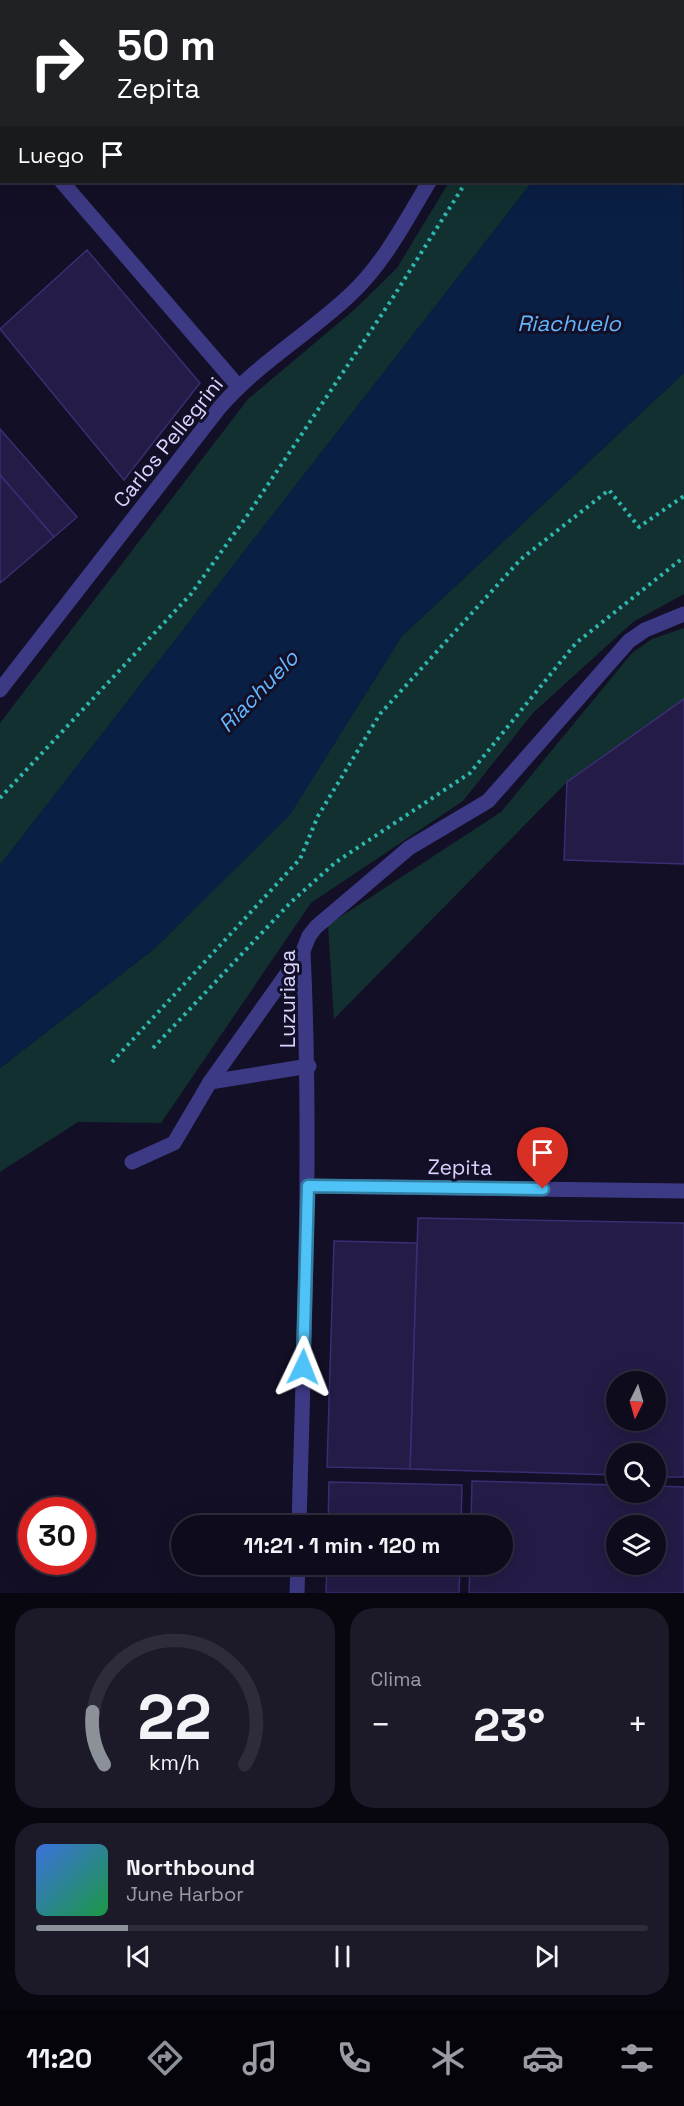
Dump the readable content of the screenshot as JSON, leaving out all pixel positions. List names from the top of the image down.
{
  "streets": {
    "street": ["Carlos Pellegrini", "Luzuriaga", "Zepita"]
  },
  "crossings": [
    ["Luzuriaga", "Zepita"]
  ],
  "water": ["Riachuelo"],
  "north": "bottom",
  "page": {
    "turn": ["50 m", "Zepita"],
    "then": "Luego",
    "limit": "30",
    "trip": "11:21 · 1 min · 120 m",
    "tile": "Clima",
    "heat": ["−", "23°", "+"],
    "song": ["Northbound", "June Harbor"],
    "tabs": "11:20",
    "gauge": ["22", "km/h"]
  }
}
